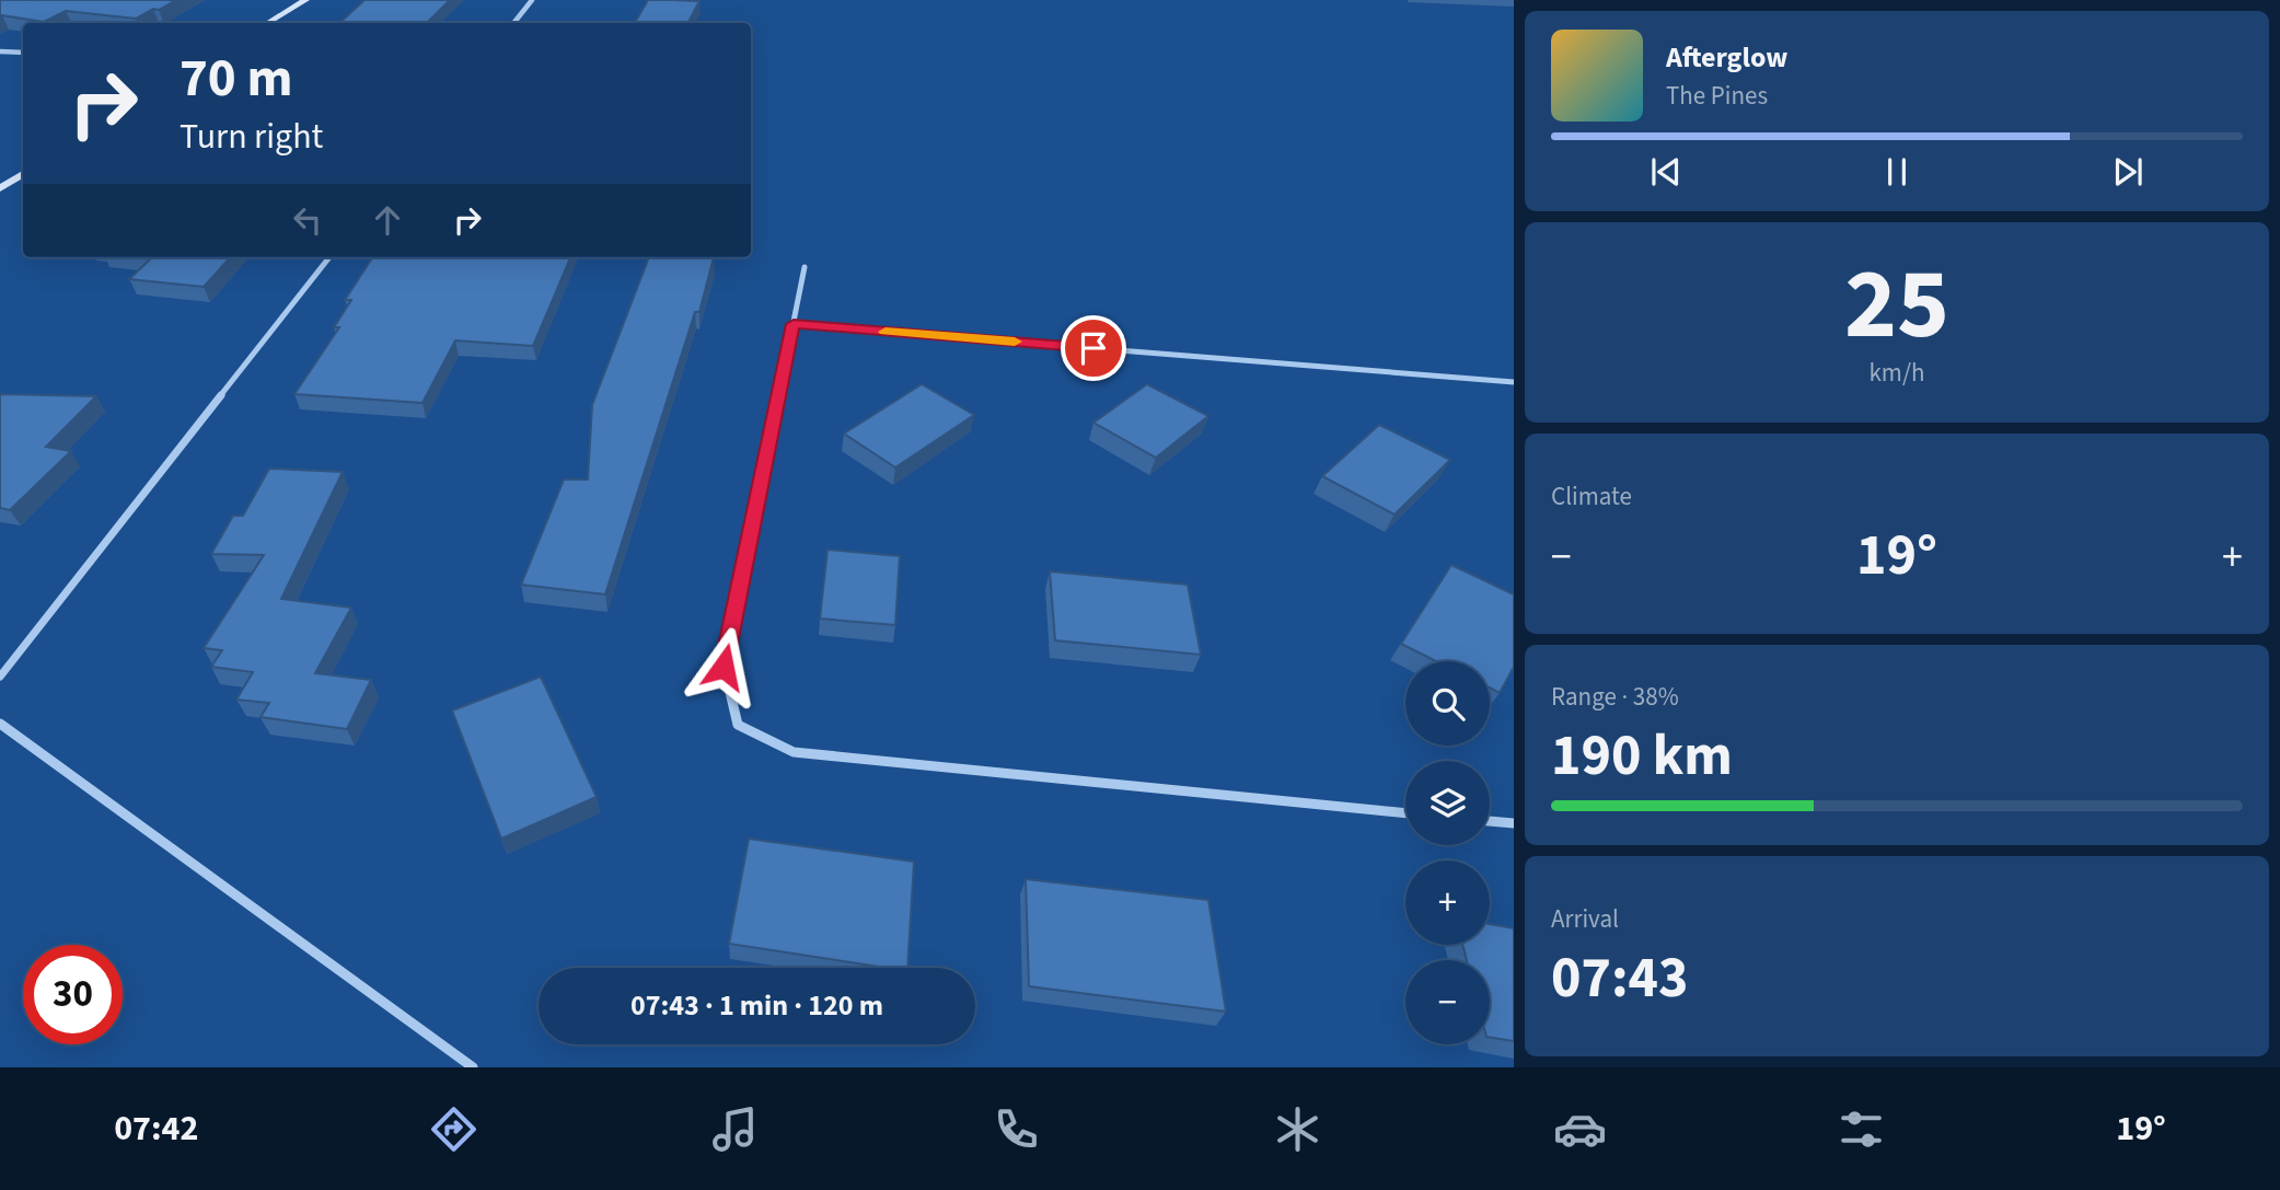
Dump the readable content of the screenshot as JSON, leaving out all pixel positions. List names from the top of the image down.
{
  "page": {
    "turn": ["70 m", "Turn right"],
    "song": ["Afterglow", "The Pines"],
    "tile": [
      ["25", "km/h"],
      "Climate",
      ["Range · 38%", "190 km"],
      ["Arrival", "07:43"]
    ],
    "heat": ["−", "19°", "+"],
    "map_buttons": ["+", "−"],
    "limit": "30",
    "trip": "07:43 · 1 min · 120 m",
    "tabs": ["07:42", "19°"]
  }
}
